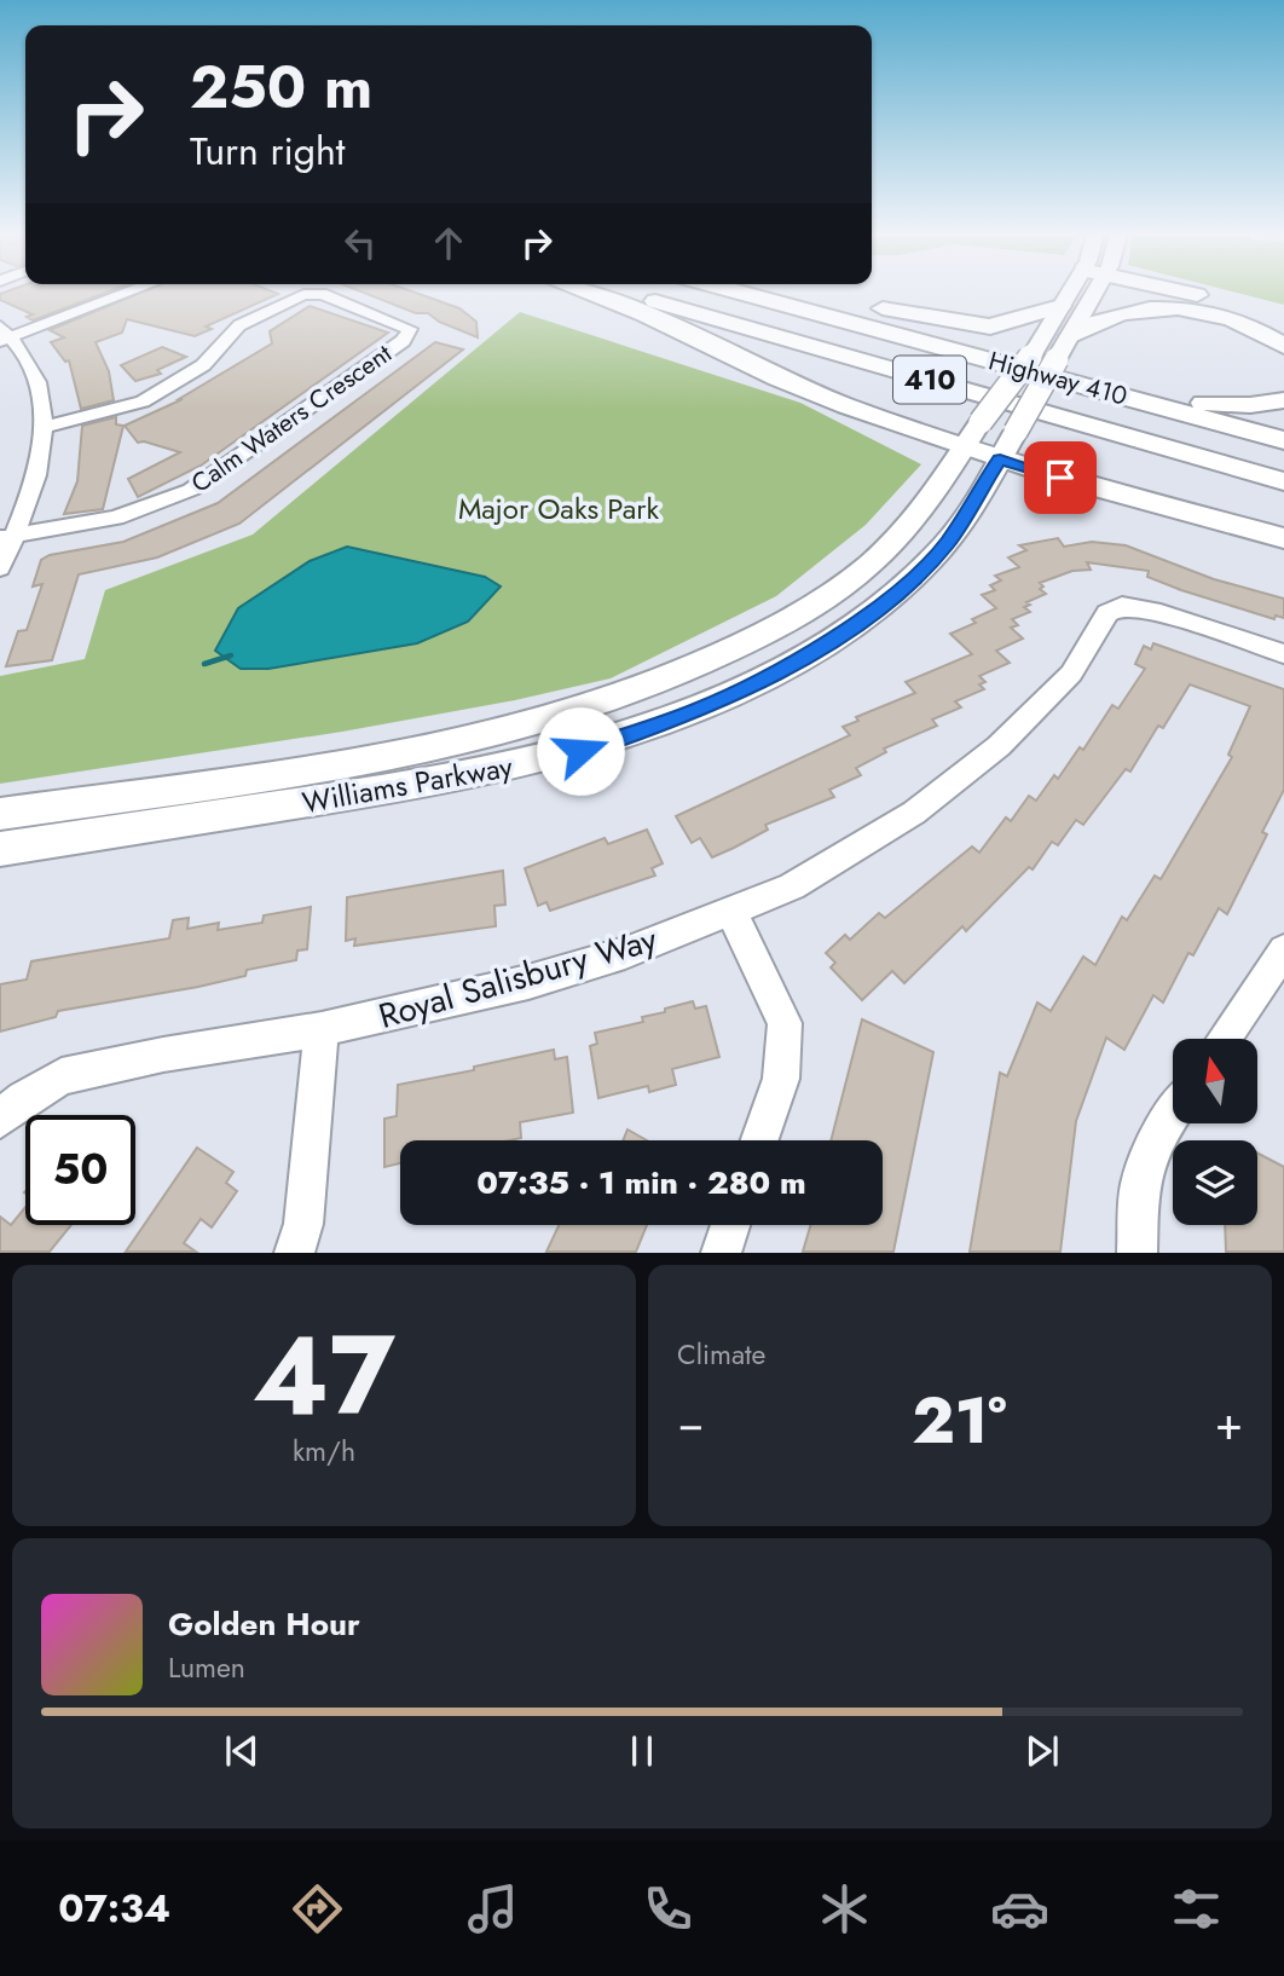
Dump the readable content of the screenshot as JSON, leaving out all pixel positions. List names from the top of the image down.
{
  "streets": {
    "highway": ["Highway 410", "410"],
    "main road": ["Williams Parkway"],
    "street": ["Calm Waters Crescent", "Royal Salisbury Way"]
  },
  "parks": ["Major Oaks Park"],
  "north": "top",
  "page": {
    "turn": ["250 m", "Turn right"],
    "limit": "50",
    "trip": "07:35 · 1 min · 280 m",
    "tile": [
      ["47", "km/h"],
      "Climate"
    ],
    "heat": ["−", "21°", "+"],
    "song": ["Golden Hour", "Lumen"],
    "tabs": "07:34"
  }
}
